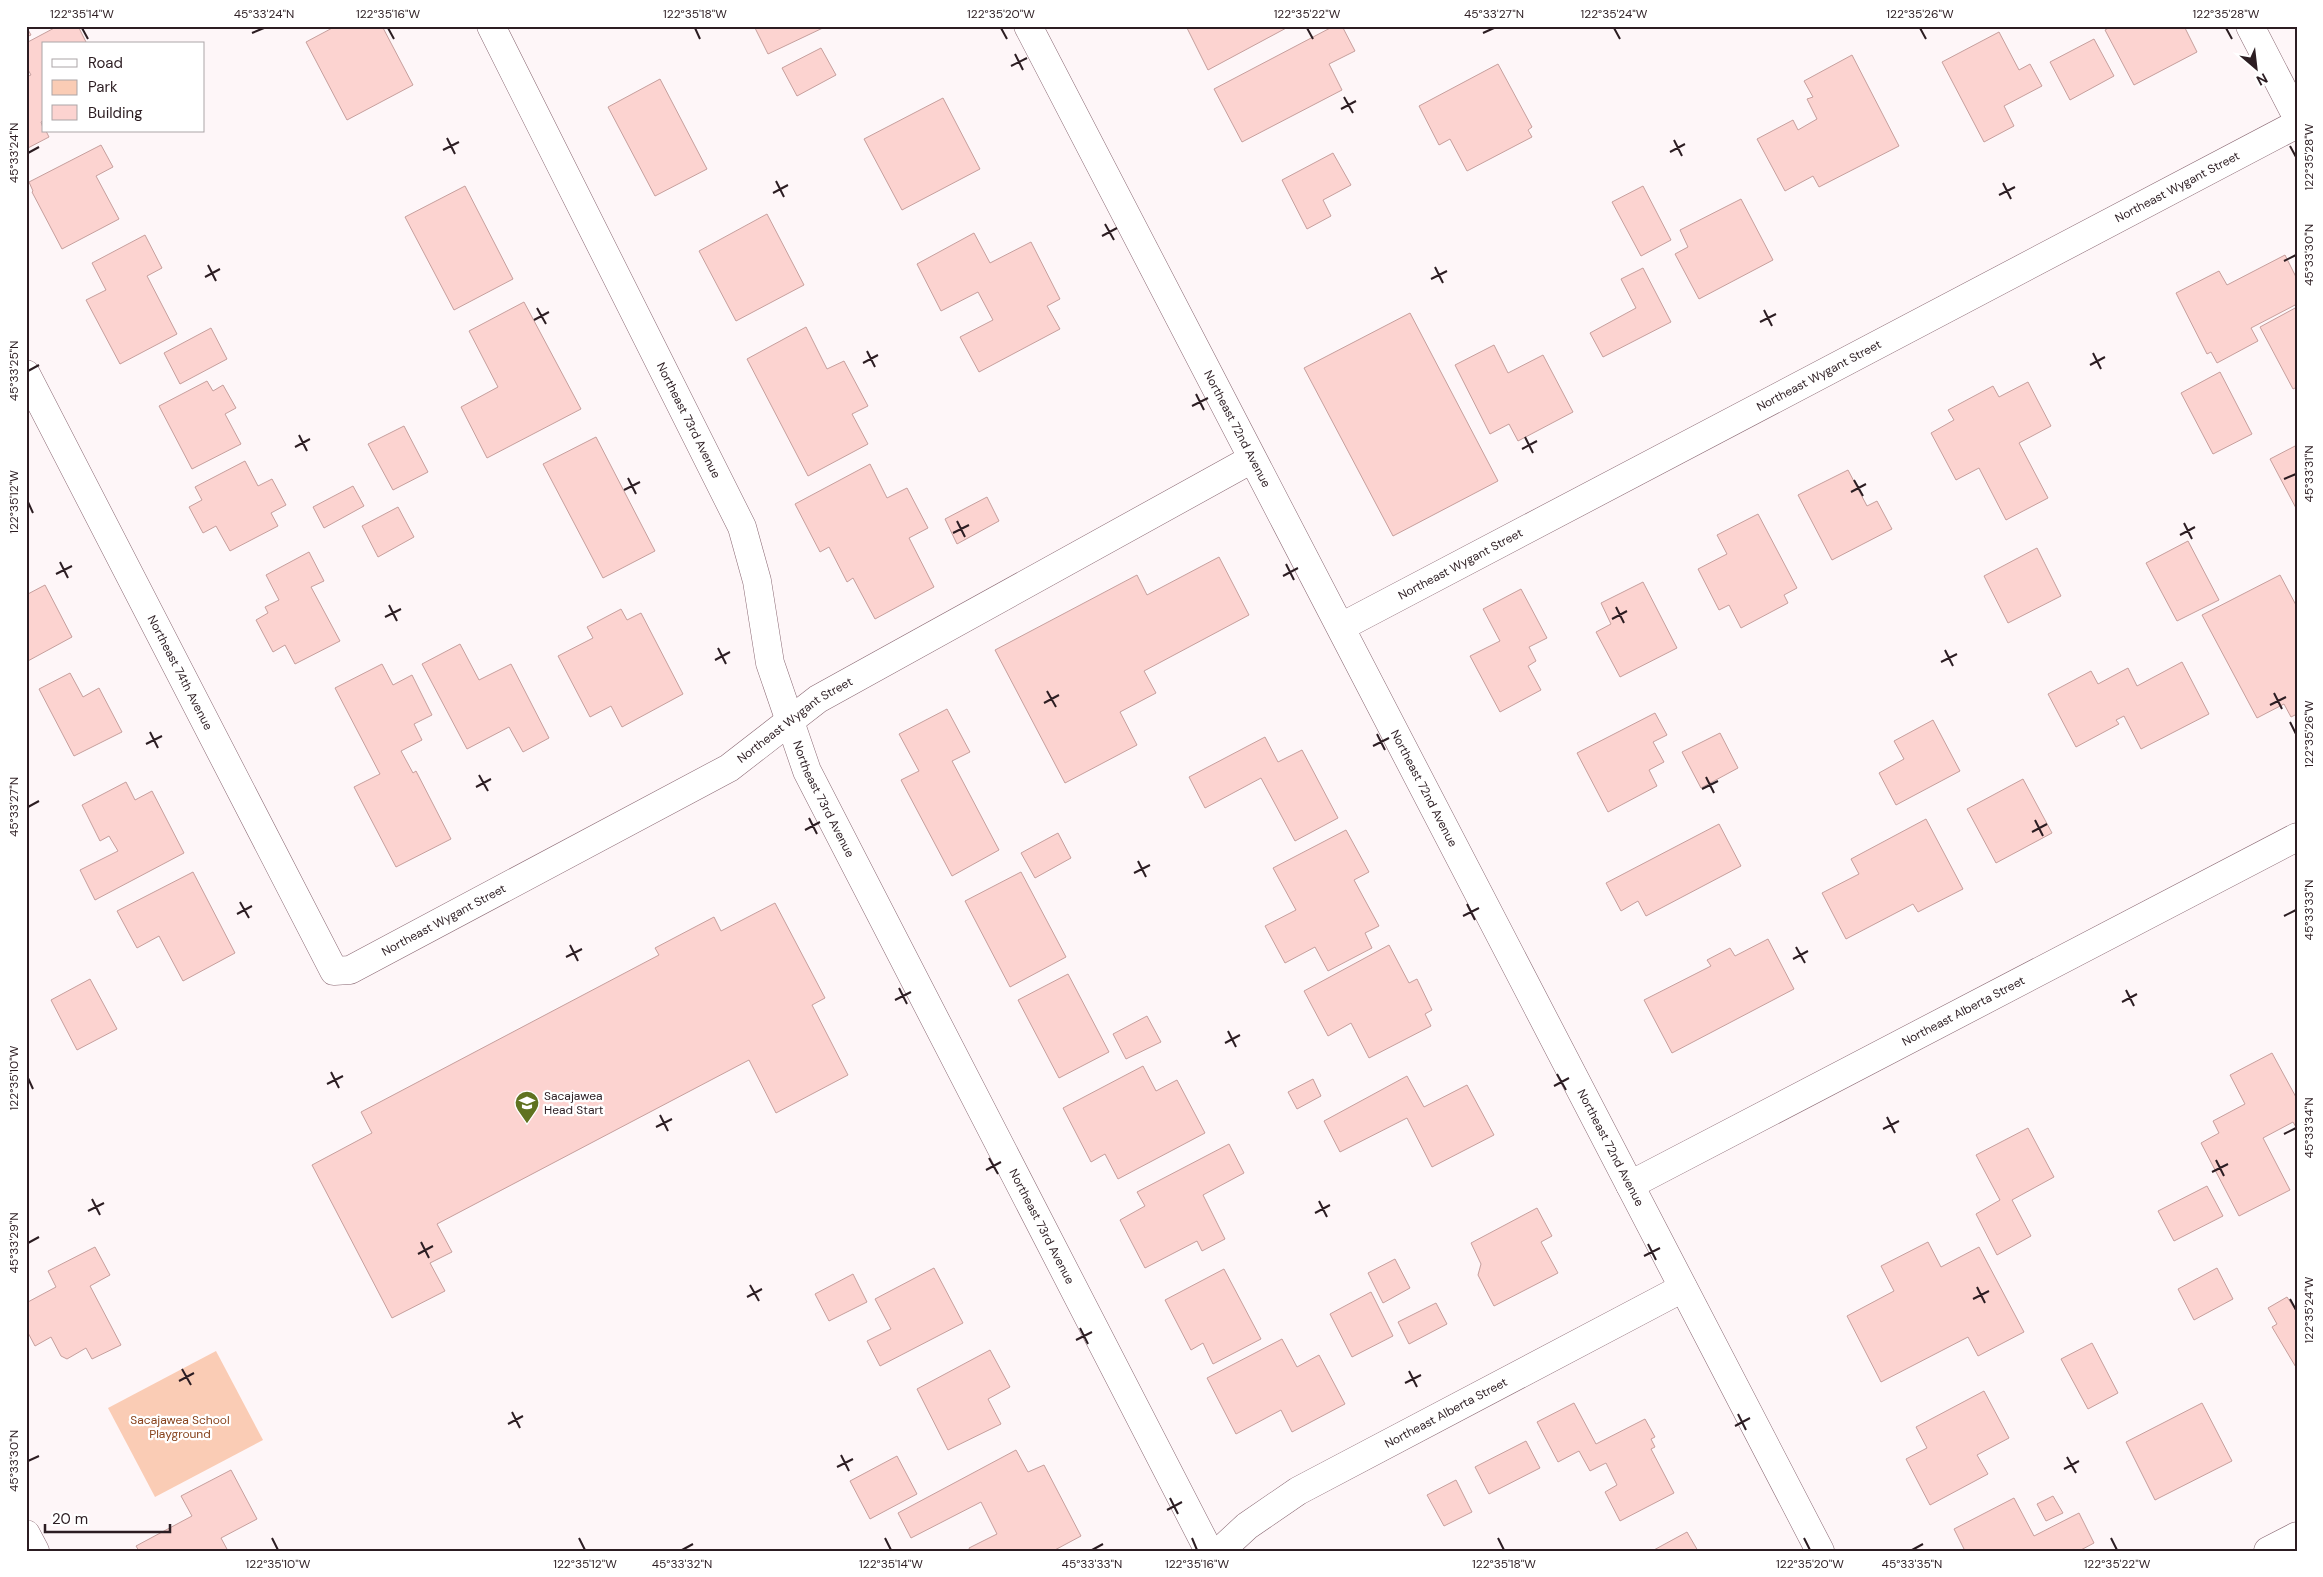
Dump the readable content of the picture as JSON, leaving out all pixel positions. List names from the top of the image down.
{
  "streets": {
    "street": [
      "Northeast Wygant Street",
      "Northeast 73rd Avenue",
      "Northeast 72nd Avenue",
      "Northeast 74th Avenue",
      "Northeast Alberta Street"
    ]
  },
  "crossings": [
    ["Northeast Wygant Street", "Northeast 73rd Avenue"],
    ["Northeast Wygant Street", "Northeast 72nd Avenue"],
    ["Northeast Wygant Street", "Northeast 74th Avenue"],
    ["Northeast 72nd Avenue", "Northeast Alberta Street"]
  ],
  "parks": ["Sacajawea School Playground"],
  "places": {
    "school or university": ["Sacajawea Head Start"]
  },
  "legend": ["Road", "Park", "Building"],
  "scale_bar": "20 m",
  "north": "bottom right",
  "coordinates": [
    "122°35'14\"W",
    "45°33'24\"N",
    "122°35'16\"W",
    "122°35'18\"W",
    "122°35'20\"W",
    "122°35'22\"W",
    "45°33'27\"N",
    "122°35'24\"W",
    "122°35'26\"W",
    "122°35'28\"W",
    "45°33'30\"N",
    "45°33'25\"N",
    "45°33'31\"N",
    "122°35'12\"W",
    "45°33'33\"N",
    "122°35'10\"W",
    "45°33'34\"N",
    "45°33'29\"N",
    "45°33'32\"N",
    "45°33'35\"N"
  ]
}
